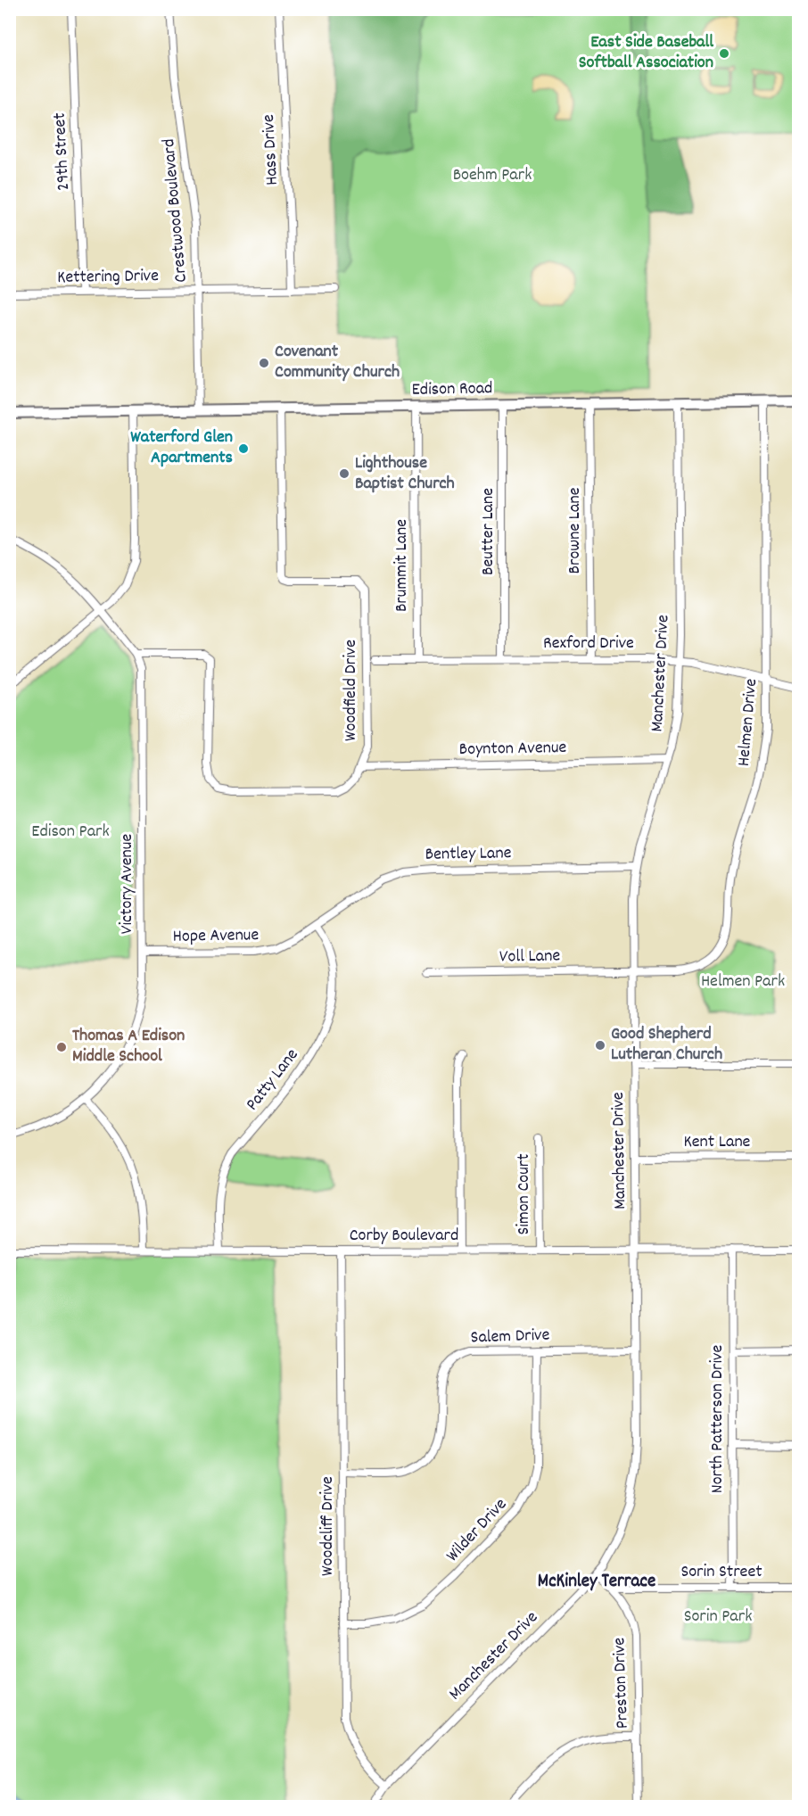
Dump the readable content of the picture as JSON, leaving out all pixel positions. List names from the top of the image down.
{
  "streets": {
    "main road": ["Edison Road"],
    "street": [
      "Hass Drive",
      "29th Street",
      "Crestwood Boulevard",
      "Kettering Drive",
      "Browne Lane",
      "Beutter Lane",
      "Brummit Lane",
      "Rexford Drive",
      "Manchester Drive",
      "Woodfield Drive",
      "Helmen Drive",
      "Boynton Avenue",
      "Bentley Lane",
      "Victory Avenue",
      "Hope Avenue",
      "Voll Lane",
      "Patty Lane",
      "Kent Lane",
      "Simon Court",
      "Corby Boulevard",
      "Salem Drive",
      "North Patterson Drive",
      "Woodcliff Drive",
      "Wilder Drive",
      "Sorin Street",
      "Preston Drive"
    ]
  },
  "crossings": [
    ["Hass Drive", "Kettering Drive"],
    ["29th Street", "Kettering Drive"],
    ["Crestwood Boulevard", "Kettering Drive"],
    ["Crestwood Boulevard", "Edison Road"],
    ["Edison Road", "Browne Lane"],
    ["Edison Road", "Beutter Lane"],
    ["Edison Road", "Brummit Lane"],
    ["Edison Road", "Manchester Drive"],
    ["Edison Road", "Woodfield Drive"],
    ["Edison Road", "Helmen Drive"],
    ["Browne Lane", "Rexford Drive"],
    ["Beutter Lane", "Rexford Drive"],
    ["Brummit Lane", "Rexford Drive"],
    ["Rexford Drive", "Manchester Drive"],
    ["Rexford Drive", "Helmen Drive"],
    ["Manchester Drive", "Helmen Drive"],
    ["Manchester Drive", "Boynton Avenue"],
    ["Manchester Drive", "Bentley Lane"],
    ["Manchester Drive", "Voll Lane"],
    ["Manchester Drive", "Kent Lane"],
    ["Manchester Drive", "Corby Boulevard"],
    ["Manchester Drive", "Salem Drive"],
    ["Manchester Drive", "Woodcliff Drive"],
    ["Manchester Drive", "Preston Drive"],
    ["Woodfield Drive", "Boynton Avenue"],
    ["Woodfield Drive", "Victory Avenue"],
    ["Helmen Drive", "Voll Lane"],
    ["Bentley Lane", "Hope Avenue"],
    ["Bentley Lane", "Patty Lane"],
    ["Victory Avenue", "Hope Avenue"],
    ["Hope Avenue", "Patty Lane"],
    ["Patty Lane", "Corby Boulevard"],
    ["Simon Court", "Corby Boulevard"],
    ["Corby Boulevard", "North Patterson Drive"],
    ["Corby Boulevard", "Woodcliff Drive"],
    ["Salem Drive", "Woodcliff Drive"],
    ["Salem Drive", "Wilder Drive"],
    ["North Patterson Drive", "Sorin Street"],
    ["Woodcliff Drive", "Wilder Drive"],
    ["Sorin Street", "Preston Drive"]
  ],
  "districts": ["McKinley Terrace"],
  "parks": [
    "Boehm Park",
    "Edison Park",
    "Helmen Park",
    "Sorin Park"
  ],
  "places": [
    "East Side Baseball Softball Association",
    "Covenant Community Church",
    "Waterford Glen Apartments",
    "Lighthouse Baptist Church",
    "Good Shepherd Lutheran Church",
    "Thomas A Edison Middle School"
  ]
}
